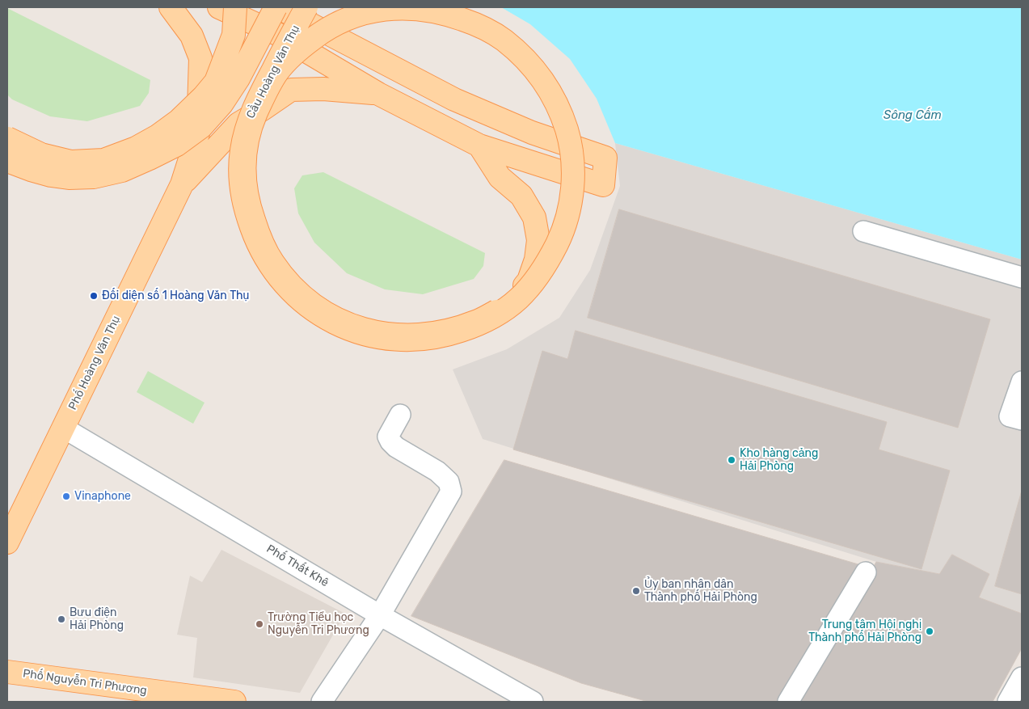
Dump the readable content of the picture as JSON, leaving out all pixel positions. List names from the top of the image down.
{
  "streets": {
    "main road": ["Cầu Hoàng Văn Thụ", "Phố Hoàng Văn Thụ", "Phố Nguyễn Tri Phương"],
    "street": ["Phố Thất Khê"]
  },
  "crossings": [
    ["Phố Hoàng Văn Thụ", "Phố Thất Khê"]
  ],
  "water": ["Sông Cấm"],
  "places": [
    "Đối diện số 1 Hoàng Văn Thụ",
    "Kho hàng cảng Hải Phòng",
    "Vinaphone",
    "Ủy ban nhân dân Thành phố Hải Phòng",
    "Bưu điện Hải Phòng",
    "Trường Tiểu học Nguyễn Tri Phương",
    "Trung tâm Hội nghị Thành phố Hải Phòng"
  ]
}
